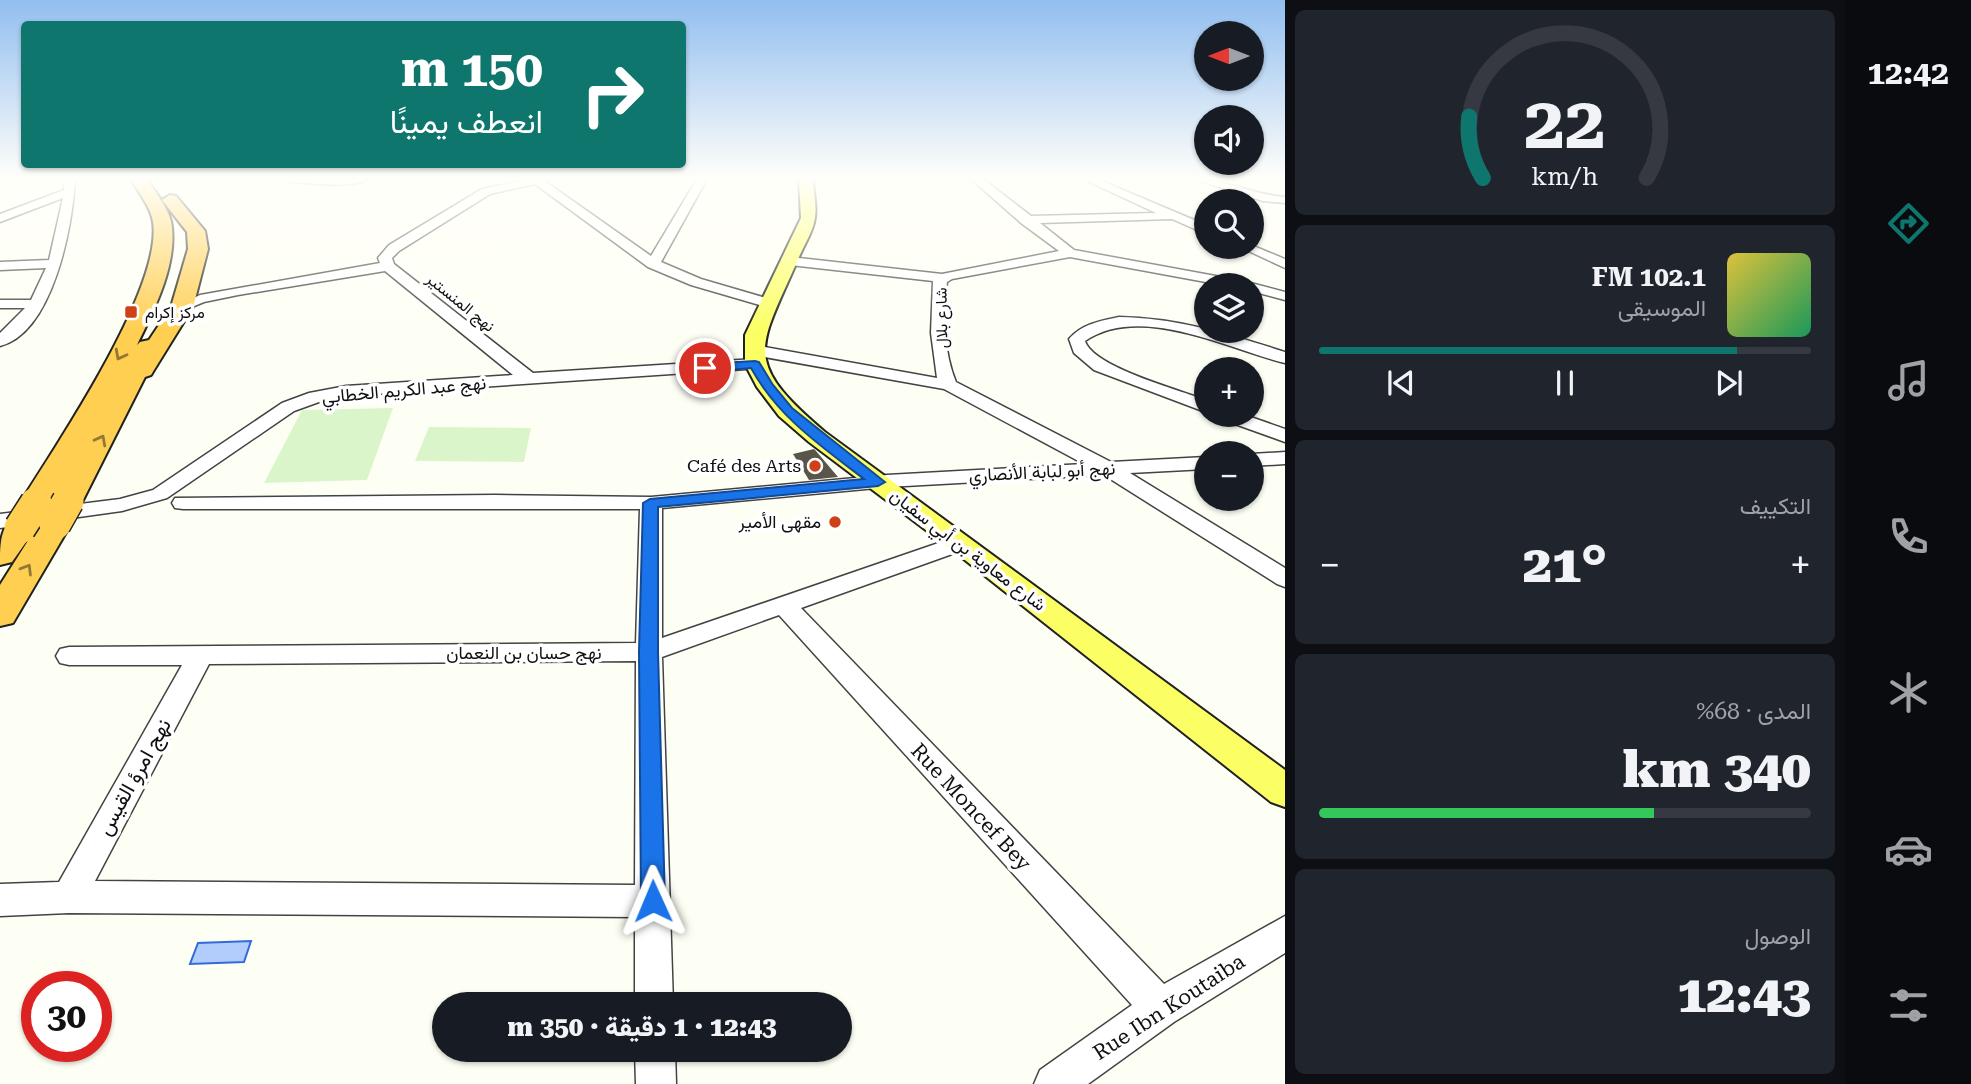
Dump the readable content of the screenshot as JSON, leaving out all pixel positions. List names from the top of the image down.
{
  "streets": {
    "main road": ["شارع معاوية بن أبي سفيان"],
    "street": [
      "نهج المنستير",
      "شارع بلال",
      "نهج عبد الكريم الخطابي",
      "نهج أبو لبابة الأنصاري",
      "نهج حسان بن النعمان",
      "نهج امرؤ القيس",
      "Rue Moncef Bey",
      "Rue Ibn Koutaiba"
    ]
  },
  "crossings": [
    ["نهج المنستير", "نهج عبد الكريم الخطابي"],
    ["نهج عبد الكريم الخطابي", "شارع معاوية بن أبي سفيان"],
    ["نهج أبو لبابة الأنصاري", "شارع معاوية بن أبي سفيان"],
    ["شارع معاوية بن أبي سفيان", "نهج حسان بن النعمان"],
    ["نهج حسان بن النعمان", "نهج امرؤ القيس"],
    ["نهج حسان بن النعمان", "Rue Moncef Bey"],
    ["Rue Moncef Bey", "Rue Ibn Koutaiba"]
  ],
  "places": {
    "transit": ["مركز إكرام"],
    "other": ["Café des Arts", "مقهى الأمير"]
  },
  "north": "left",
  "page": {
    "tabs": "12:42",
    "map_buttons": ["+", "−"],
    "turn": ["150 m", "انعطف يمينًا"],
    "song": ["102.1 FM", "الموسيقى"],
    "tile": [
      "التكييف",
      ["المدى · 68%", "340 km"],
      ["الوصول", "12:43"]
    ],
    "heat": ["−", "21°", "+"],
    "limit": "30",
    "trip": "12:43 · 1 دقيقة · 350 m",
    "gauge": ["22", "km/h"]
  }
}
